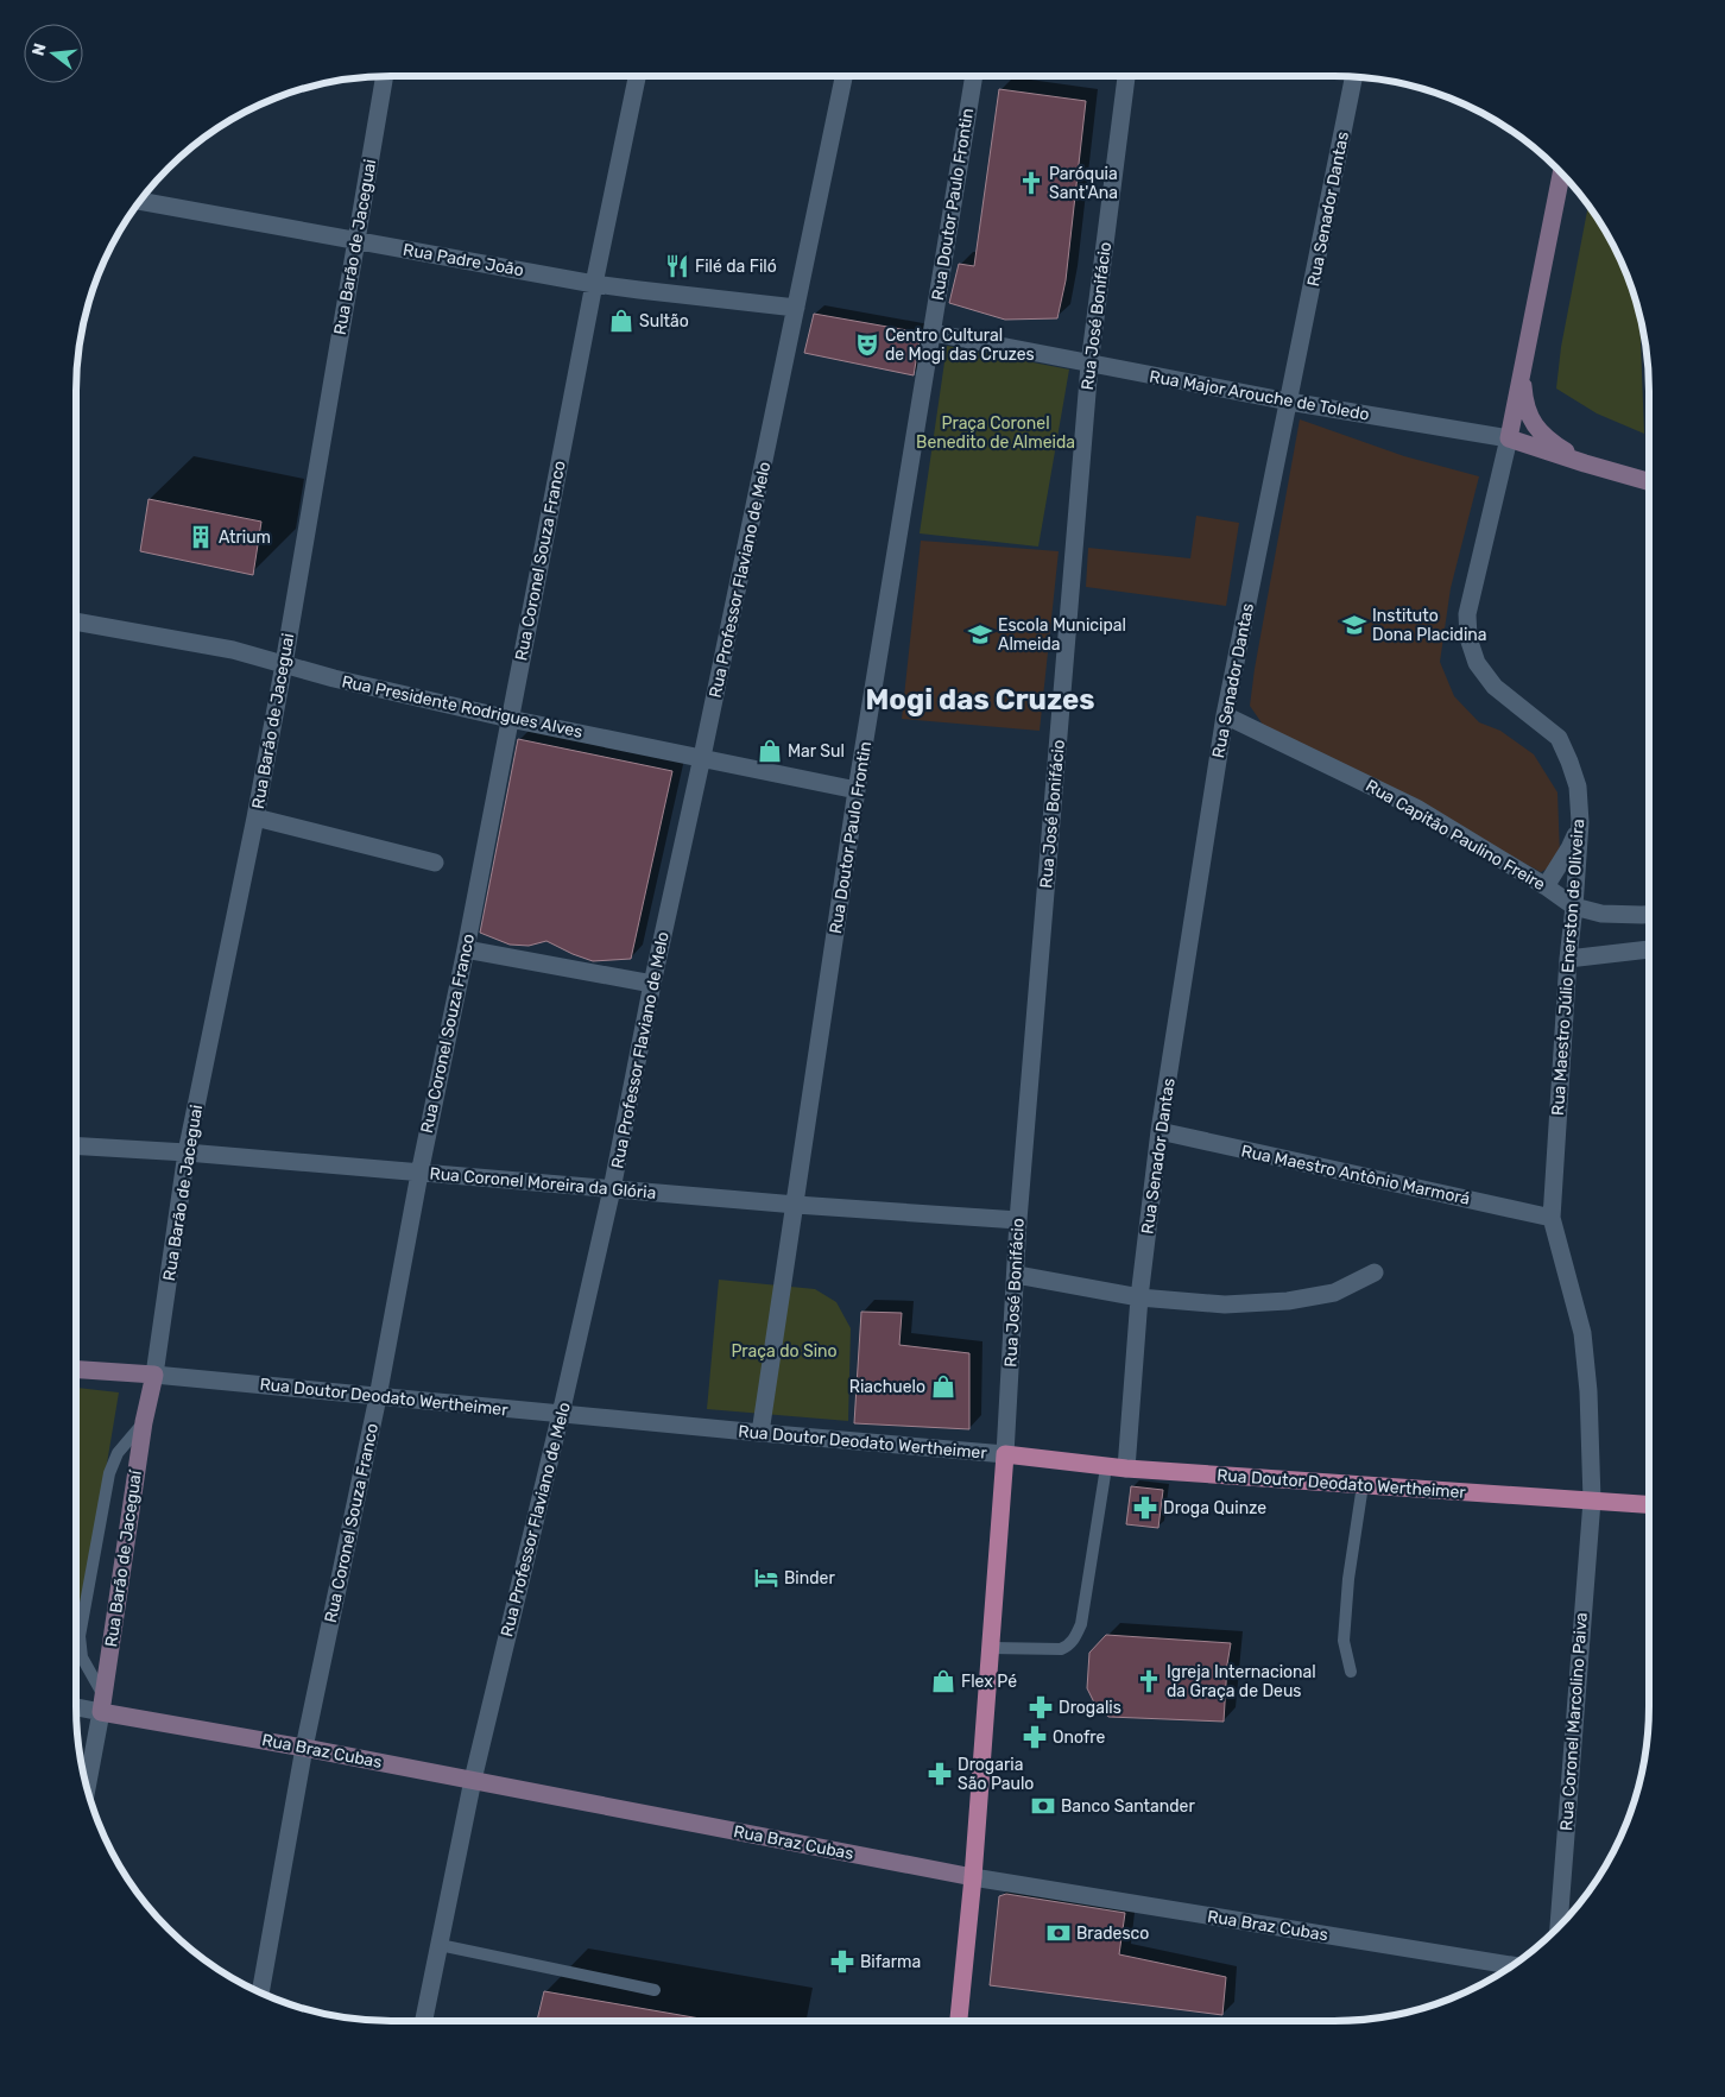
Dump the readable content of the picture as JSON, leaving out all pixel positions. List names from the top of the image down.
{
  "streets": {
    "main road": [
      "Rua Major Arouche de Toledo",
      "Rua Doutor Deodato Wertheimer",
      "Rua Barão de Jaceguaí",
      "Rua Braz Cubas"
    ],
    "street": [
      "Rua Doutor Paulo Frontin",
      "Rua Senador Dantas",
      "Rua Barão de Jaceguai",
      "Rua Padre João",
      "Rua José Bonifácio",
      "Rua Coronel Souza Franco",
      "Rua Professor Flaviano de Melo",
      "Rua Presidente Rodrigues Alves",
      "Rua Capitão Paulino Freire",
      "Rua Maestro Júlio Enerston de Oliveira",
      "Rua Maestro Antônio Marmorá",
      "Rua Coronel Moreira da Glória",
      "Rua Coronel Marcolino Paiva"
    ]
  },
  "crossings": [
    ["Rua Doutor Paulo Frontin", "Rua Major Arouche de Toledo"],
    ["Rua Doutor Paulo Frontin", "Rua Presidente Rodrigues Alves"],
    ["Rua Doutor Paulo Frontin", "Rua Coronel Moreira da Glória"],
    ["Rua Doutor Paulo Frontin", "Rua Doutor Deodato Wertheimer"],
    ["Rua Senador Dantas", "Rua Major Arouche de Toledo"],
    ["Rua Senador Dantas", "Rua Capitão Paulino Freire"],
    ["Rua Senador Dantas", "Rua Maestro Antônio Marmorá"],
    ["Rua Senador Dantas", "Rua Doutor Deodato Wertheimer"],
    ["Rua Barão de Jaceguai", "Rua Padre João"],
    ["Rua Barão de Jaceguai", "Rua Presidente Rodrigues Alves"],
    ["Rua Barão de Jaceguai", "Rua Coronel Moreira da Glória"],
    ["Rua Barão de Jaceguai", "Rua Doutor Deodato Wertheimer"],
    ["Rua Barão de Jaceguai", "Rua Barão de Jaceguaí"],
    ["Rua Padre João", "Rua Coronel Souza Franco"],
    ["Rua Padre João", "Rua Professor Flaviano de Melo"],
    ["Rua José Bonifácio", "Rua Major Arouche de Toledo"],
    ["Rua José Bonifácio", "Rua Coronel Moreira da Glória"],
    ["Rua José Bonifácio", "Rua Doutor Deodato Wertheimer"],
    ["Rua Major Arouche de Toledo", "Rua Maestro Júlio Enerston de Oliveira"],
    ["Rua Coronel Souza Franco", "Rua Presidente Rodrigues Alves"],
    ["Rua Coronel Souza Franco", "Rua Coronel Moreira da Glória"],
    ["Rua Coronel Souza Franco", "Rua Doutor Deodato Wertheimer"],
    ["Rua Coronel Souza Franco", "Rua Braz Cubas"],
    ["Rua Professor Flaviano de Melo", "Rua Presidente Rodrigues Alves"],
    ["Rua Professor Flaviano de Melo", "Rua Coronel Moreira da Glória"],
    ["Rua Professor Flaviano de Melo", "Rua Doutor Deodato Wertheimer"],
    ["Rua Professor Flaviano de Melo", "Rua Braz Cubas"],
    ["Rua Capitão Paulino Freire", "Rua Maestro Júlio Enerston de Oliveira"],
    ["Rua Maestro Júlio Enerston de Oliveira", "Rua Maestro Antônio Marmorá"],
    ["Rua Maestro Júlio Enerston de Oliveira", "Rua Doutor Deodato Wertheimer"],
    ["Rua Maestro Júlio Enerston de Oliveira", "Rua Coronel Marcolino Paiva"],
    ["Rua Doutor Deodato Wertheimer", "Rua Barão de Jaceguaí"],
    ["Rua Doutor Deodato Wertheimer", "Rua Coronel Marcolino Paiva"],
    ["Rua Barão de Jaceguaí", "Rua Braz Cubas"]
  ],
  "districts": ["Mogi das Cruzes"],
  "parks": ["Praça Coronel Benedito de Almeida", "Praça do Sino"],
  "places": {
    "church": ["Paróquia Sant'Ana", "Igreja Internacional da Graça de Deus"],
    "restaurant": ["Filé da Filó"],
    "shop": [
      "Sultão",
      "Mar Sul",
      "Riachuelo",
      "Flex Pé"
    ],
    "theatre": ["Centro Cultural de Mogi das Cruzes"],
    "building": ["Atrium"],
    "school or university": ["Instituto Dona Placidina", "Escola Municipal Almeida"],
    "pharmacy": [
      "Droga Quinze",
      "Drogalis",
      "Onofre",
      "Drogaria São Paulo",
      "Bifarma"
    ],
    "hotel": ["Binder"],
    "bank": ["Banco Santander", "Bradesco"]
  },
  "north": "left"
}
